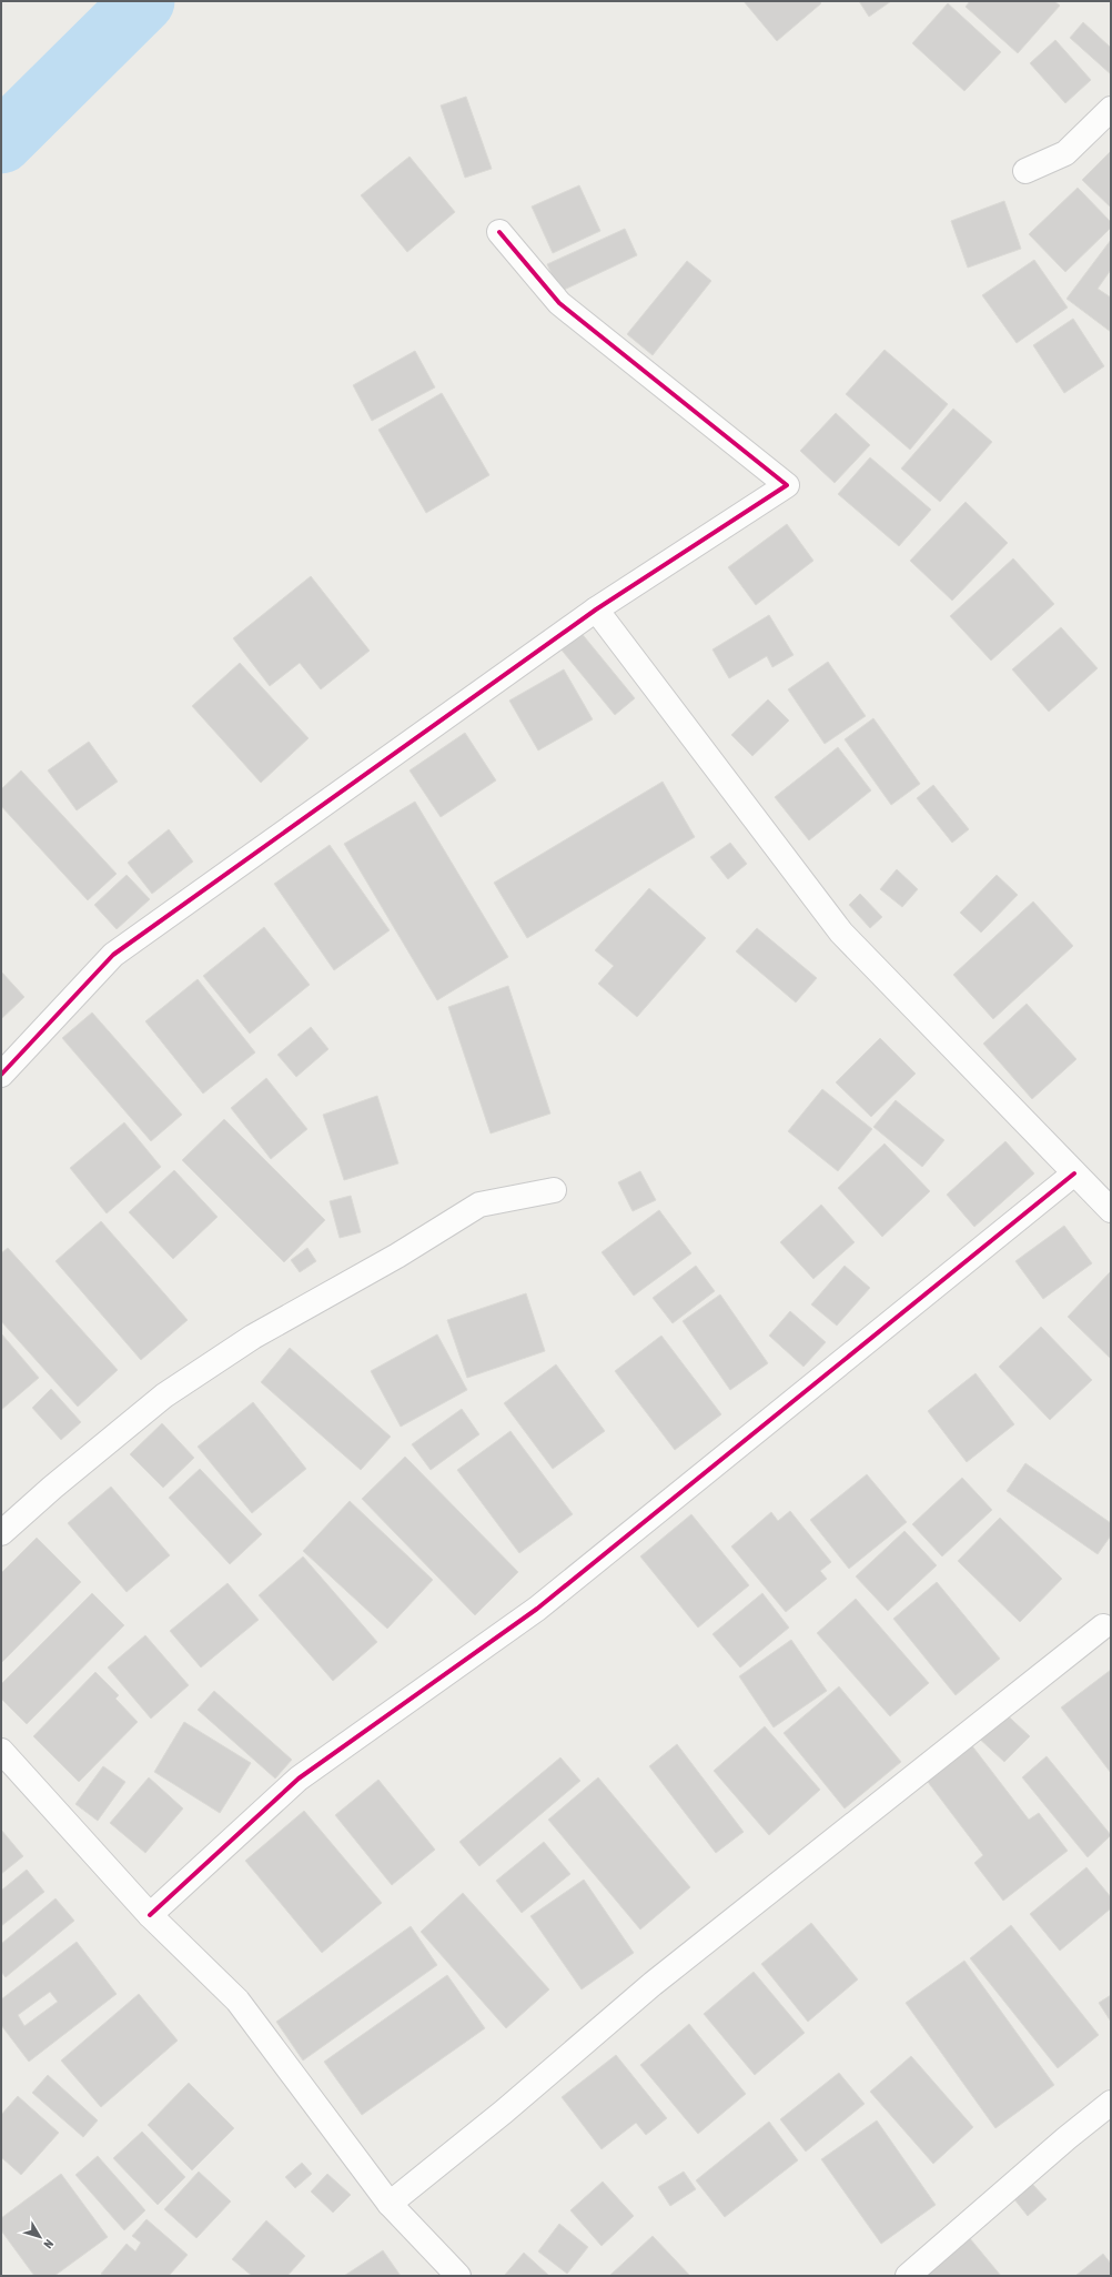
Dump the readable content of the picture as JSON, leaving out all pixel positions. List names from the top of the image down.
{
  "north": "bottom right"
}
